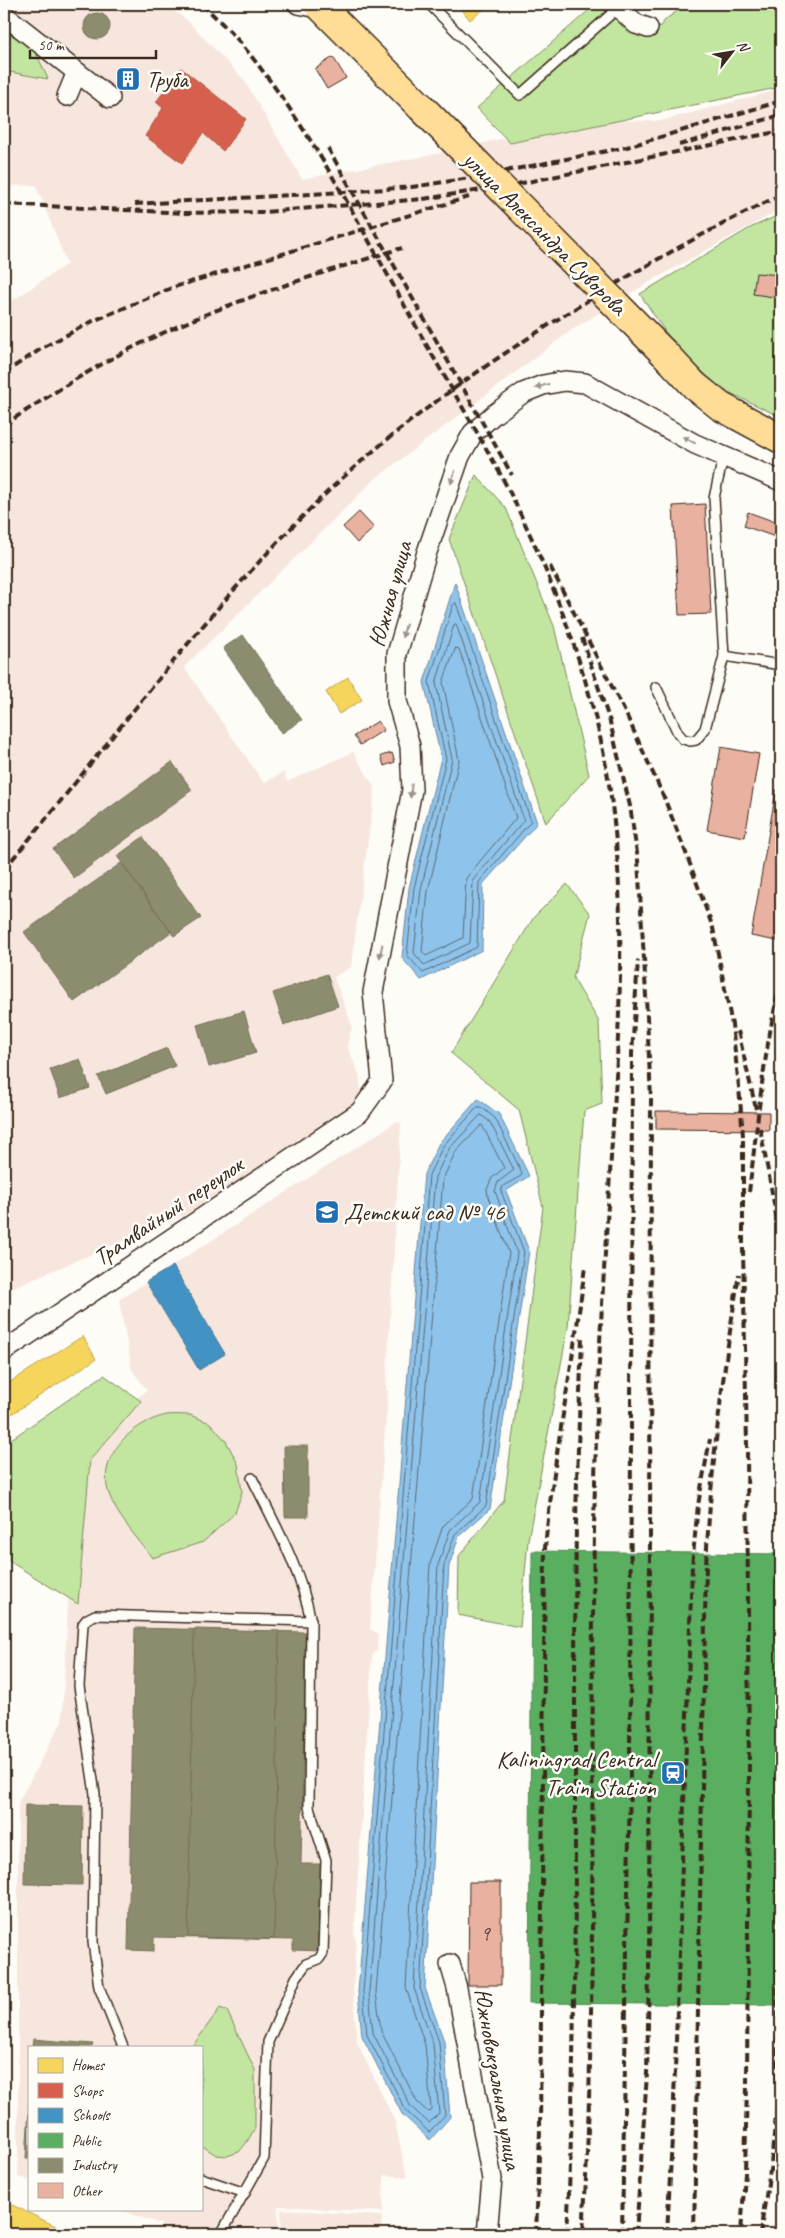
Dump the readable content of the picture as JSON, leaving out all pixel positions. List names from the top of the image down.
{
  "streets": {
    "main road": ["улица Александра Суворова"],
    "street": ["Южная улица", "Трамвайный переулок", "Южновокзальная улица"]
  },
  "crossings": [
    ["Южная улица", "Трамвайный переулок"]
  ],
  "places": {
    "building": ["Труба"],
    "school or university": ["Детский сад № 46"],
    "station": ["Kaliningrad Central Train Station"]
  },
  "house_numbers": ["9"],
  "legend": [
    "Homes",
    "Shops",
    "Schools",
    "Public",
    "Industry",
    "Other"
  ],
  "scale_bar": "50 m",
  "north": "top right"
}
